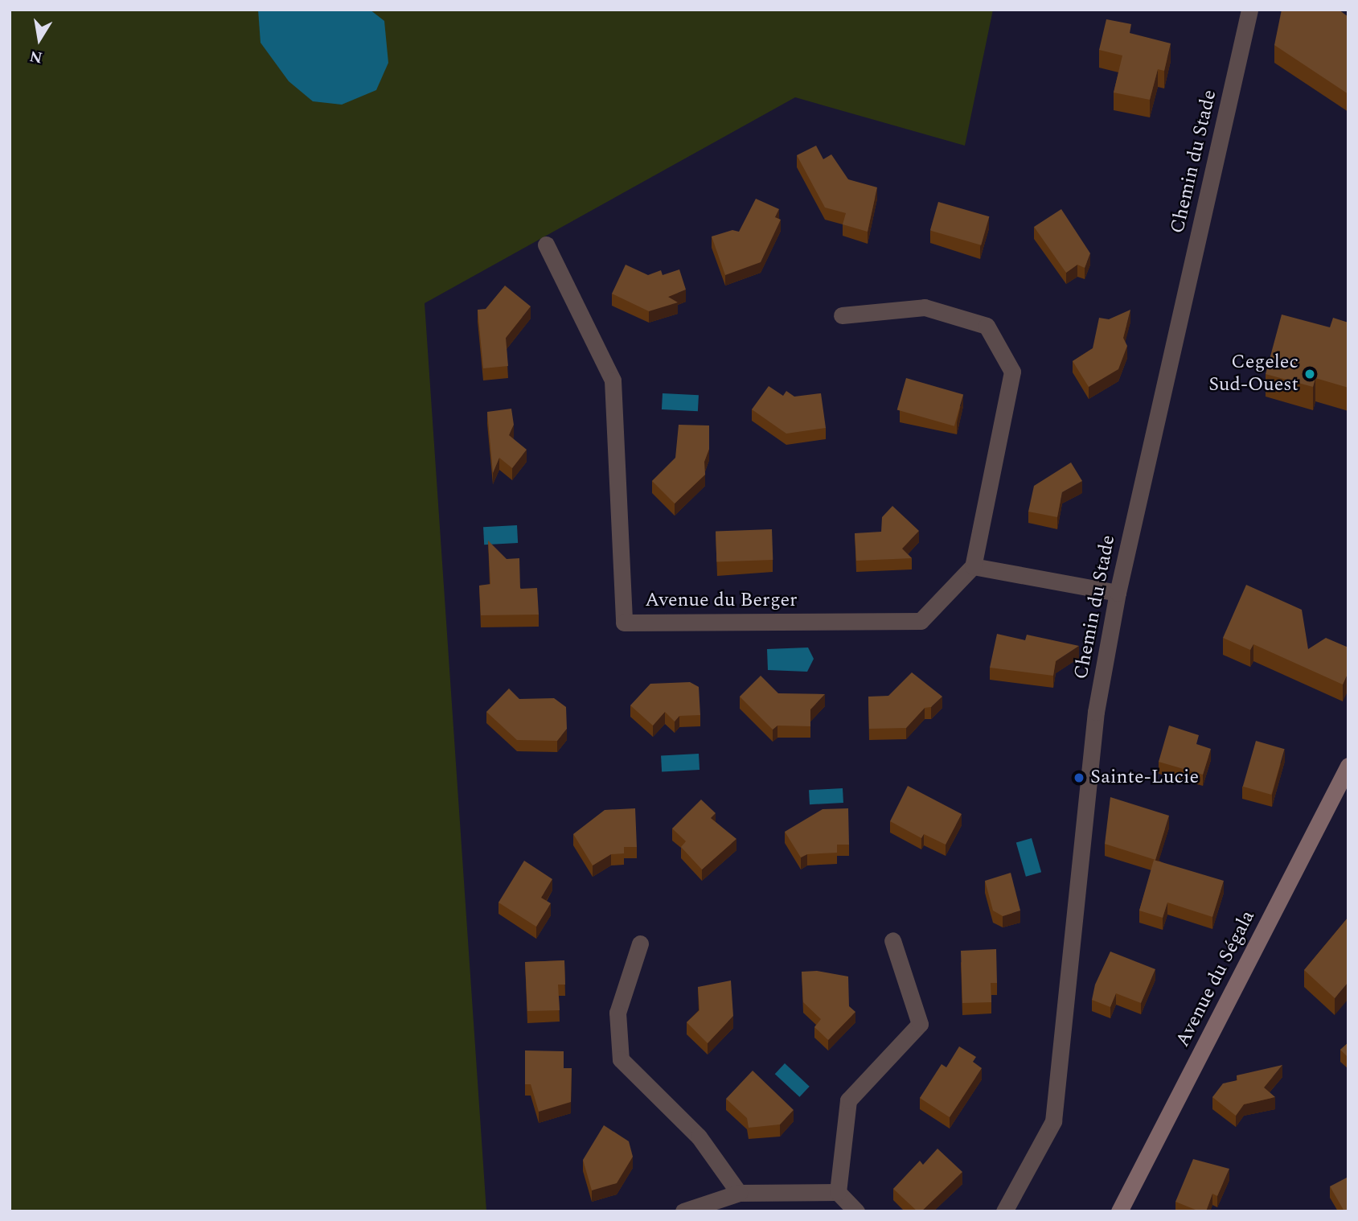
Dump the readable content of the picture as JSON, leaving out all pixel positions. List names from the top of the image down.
{
  "streets": {
    "street": ["Chemin du Stade", "Avenue du Berger", "Avenue du Ségala"]
  },
  "places": ["Cegelec Sud-Ouest", "Sainte-Lucie"],
  "north": "bottom"
}
